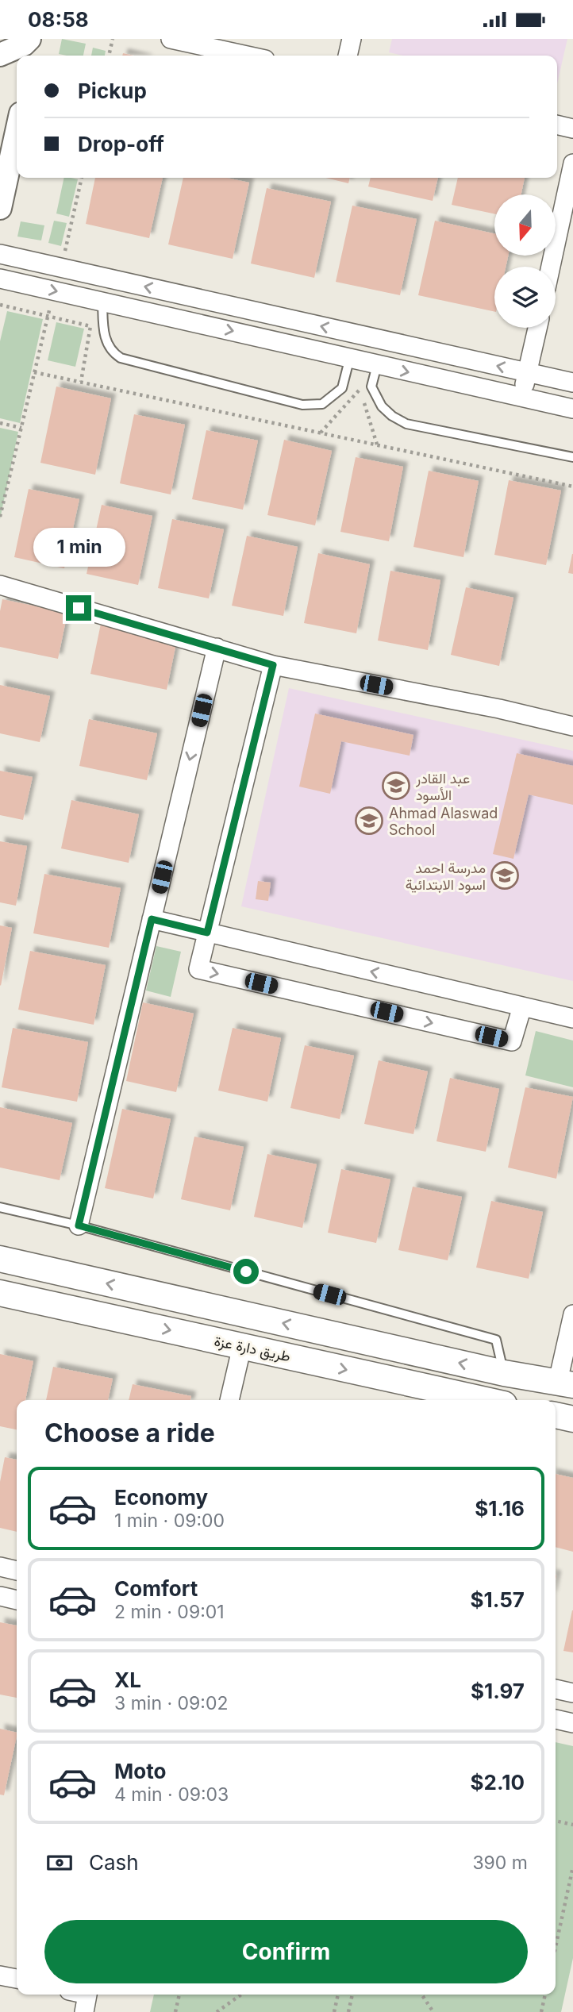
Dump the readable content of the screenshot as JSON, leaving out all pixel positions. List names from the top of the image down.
{
  "streets": {
    "main road": ["طريق دارة عزة"]
  },
  "places": {
    "school or university": ["عبد القادر الأسود", "Ahmad Alaswad School", "مدرسة احمد اسود الابتدائية"]
  },
  "north": "bottom",
  "page": {
    "status": "08:58",
    "banner": ["Pickup", "Drop-off"],
    "bubble": "1 min",
    "heading": "Choose a ride",
    "list": [
      {
        "name": "Economy",
        "note": "1 min · 09:00",
        "value": "$1.16"
      },
      {
        "name": "Comfort",
        "note": "2 min · 09:01",
        "value": "$1.57"
      },
      {
        "name": "XL",
        "note": "3 min · 09:02",
        "value": "$1.97"
      },
      {
        "name": "Moto",
        "note": "4 min · 09:03",
        "value": "$2.10"
      }
    ],
    "pay": ["Cash", "390 m"],
    "buttons": "Confirm"
  }
}
